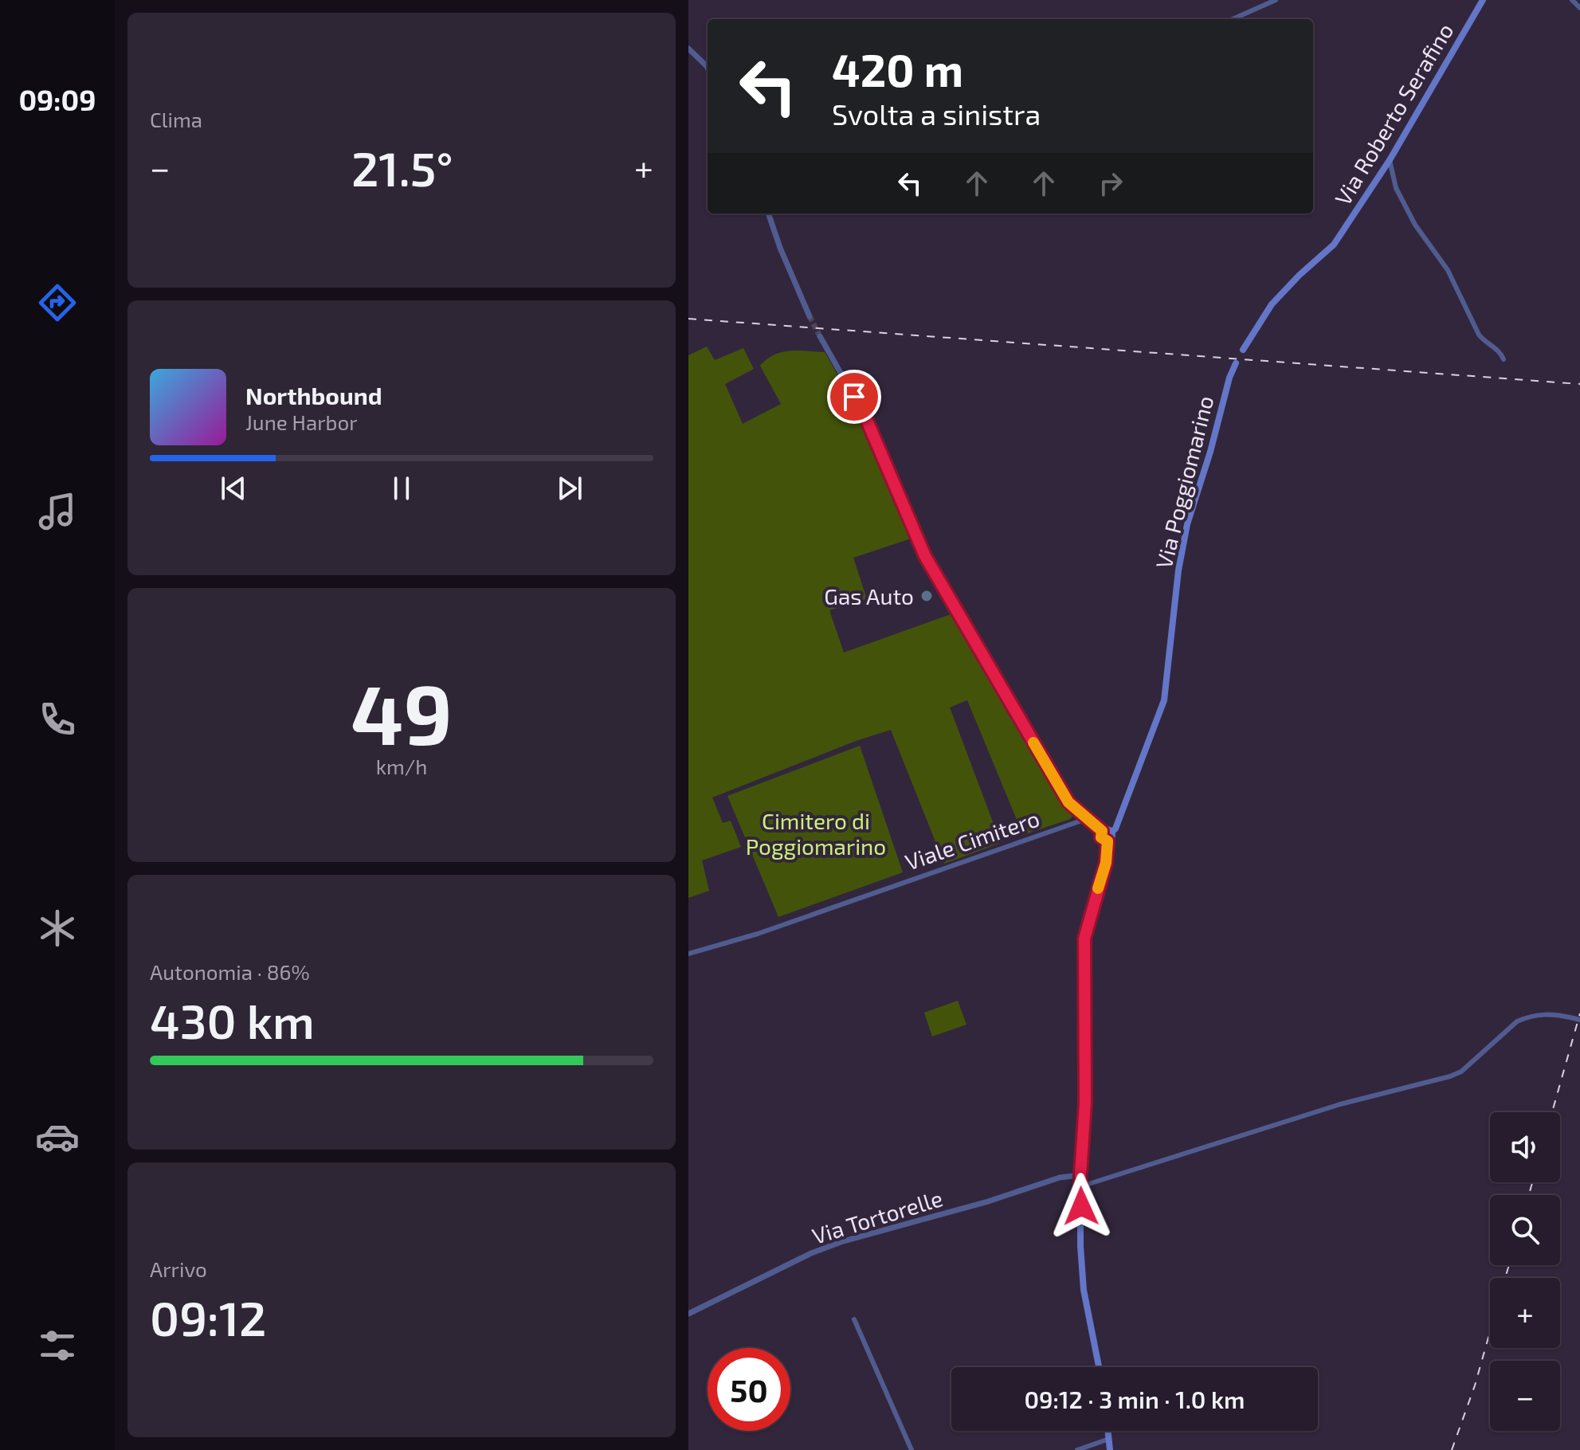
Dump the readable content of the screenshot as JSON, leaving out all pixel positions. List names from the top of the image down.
{
  "streets": {
    "main road": ["Via Roberto Serafino", "Via Poggiomarino"],
    "street": ["Viale Cimitero", "Via Tortorelle"]
  },
  "parks": ["Cimitero di Poggiomarino"],
  "places": ["Gas Auto"],
  "page": {
    "tabs": "09:09",
    "tile": [
      "Clima",
      ["49", "km/h"],
      ["Autonomia · 86%", "430 km"],
      ["Arrivo", "09:12"]
    ],
    "turn": ["420 m", "Svolta a sinistra"],
    "heat": ["−", "21.5°", "+"],
    "song": ["Northbound", "June Harbor"],
    "map_buttons": ["+", "−"],
    "limit": "50",
    "trip": "09:12 · 3 min · 1.0 km"
  }
}
